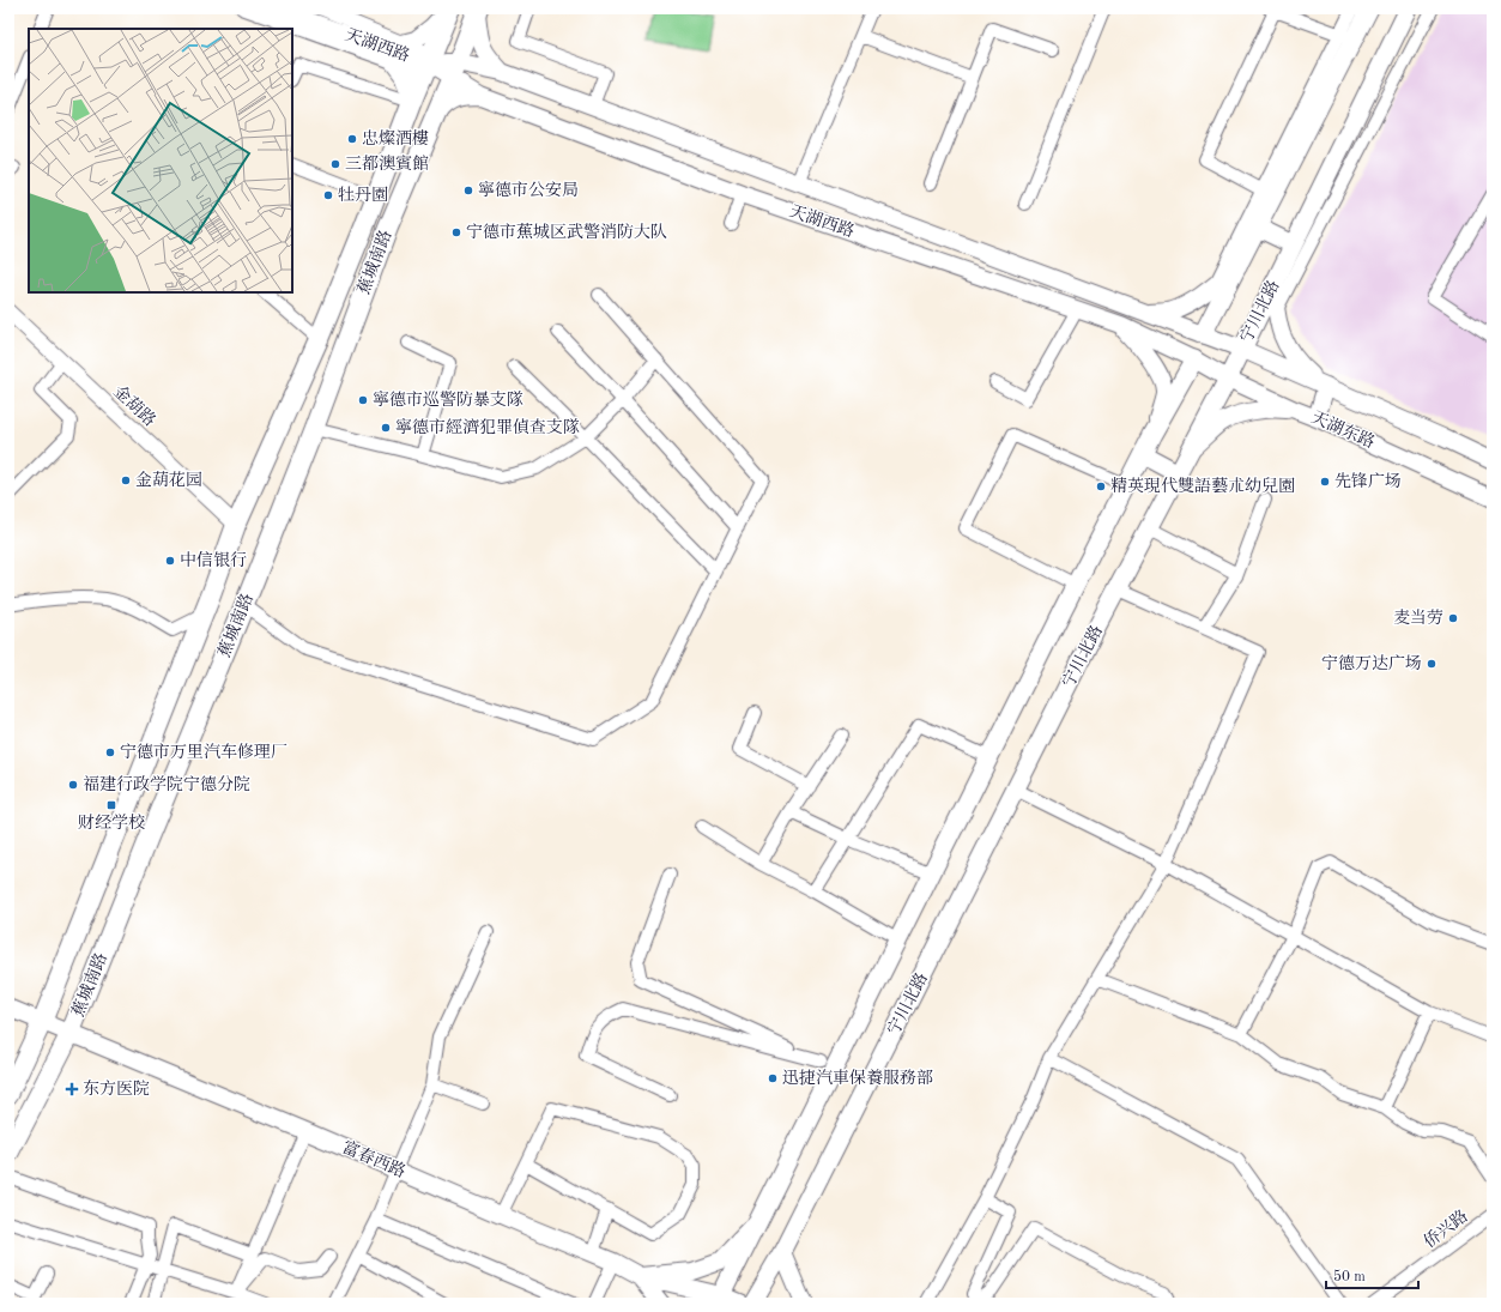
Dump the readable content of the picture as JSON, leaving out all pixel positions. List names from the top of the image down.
{
  "streets": {
    "highway": ["蕉城南路"],
    "main road": [
      "天湖西路",
      "宁川北路",
      "天湖东路",
      "富春西路"
    ],
    "street": ["金葫路", "侨兴路"]
  },
  "crossings": [
    ["天湖西路", "蕉城南路"],
    ["天湖西路", "天湖东路"],
    ["蕉城南路", "金葫路"],
    ["蕉城南路", "富春西路"],
    ["宁川北路", "天湖东路"]
  ],
  "places": {
    "other": [
      "忠燦酒樓",
      "三都澳賓館",
      "寧德市公安局",
      "牡丹園",
      "宁德市蕉城区武警消防大队",
      "寧德市巡警防暴支隊",
      "寧德市經濟犯罪偵查支隊",
      "金葫花园",
      "先锋广场",
      "精英現代雙語藝朮幼兒園",
      "中信银行",
      "麦当劳",
      "宁德万达广场",
      "宁德市万里汽车修理厂",
      "福建行政学院宁德分院",
      "迅捷汽車保養服務部"
    ],
    "transit": ["财经学校"],
    "health": ["东方医院"]
  },
  "scale_bar": "50 m"
}
